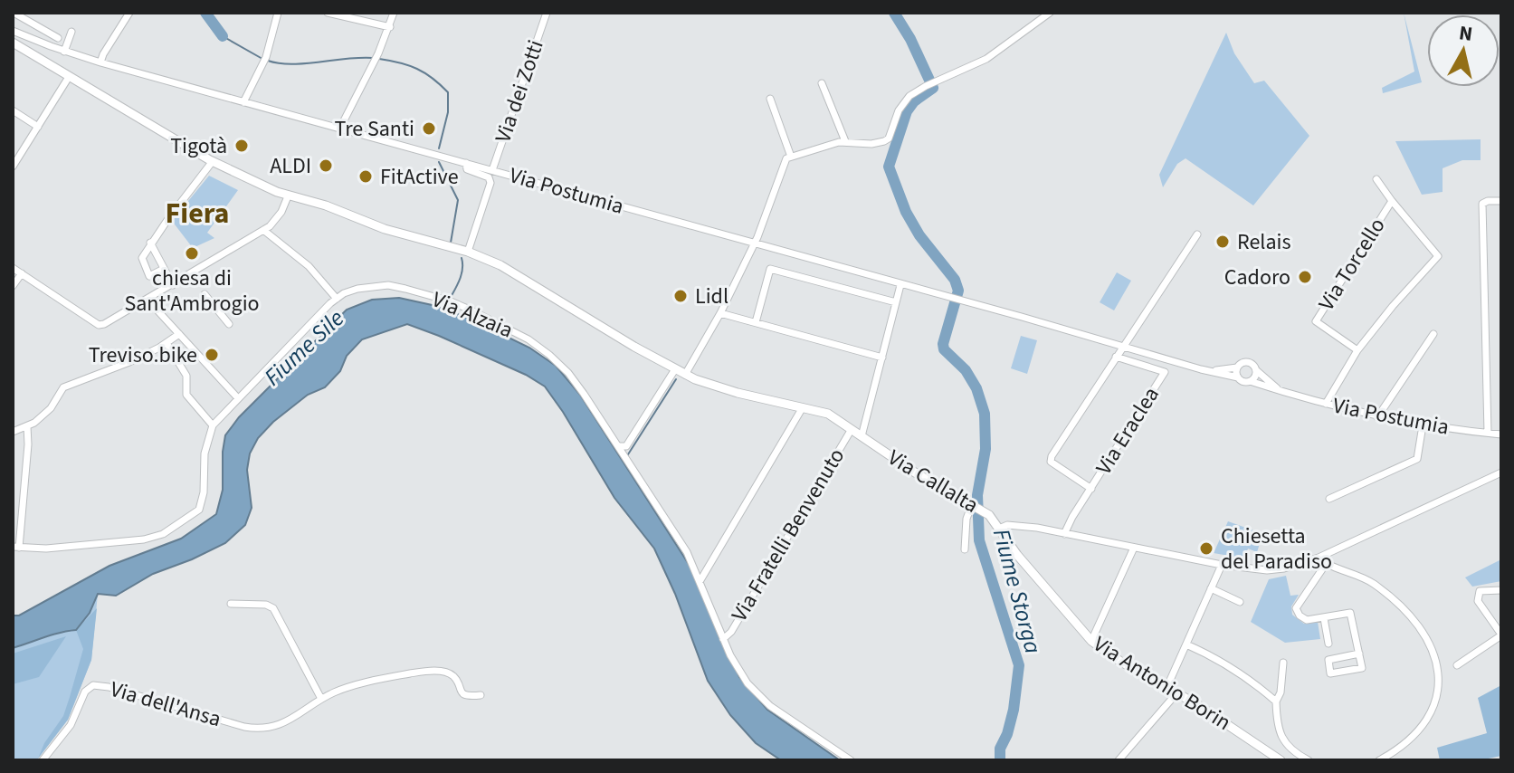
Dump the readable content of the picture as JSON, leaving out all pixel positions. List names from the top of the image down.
{
  "streets": {
    "main road": ["Via Callalta", "Via Antonio Borin"],
    "street": [
      "Via dei Zotti",
      "Via Postumia",
      "Via Torcello",
      "Via Alzaia",
      "Via Eraclea",
      "Via Fratelli Benvenuto",
      "Via dell'Ansa"
    ]
  },
  "crossings": [
    ["Via dei Zotti", "Via Postumia"],
    ["Via Postumia", "Via Torcello"],
    ["Via Alzaia", "Via Fratelli Benvenuto"],
    ["Via Eraclea", "Via Callalta"],
    ["Via Callalta", "Via Fratelli Benvenuto"],
    ["Via Callalta", "Via Antonio Borin"]
  ],
  "districts": ["Fiera"],
  "water": ["Fiume Sile", "Fiume Storga"],
  "places": [
    "Tre Santi",
    "Tigotà",
    "ALDI",
    "FitActive",
    "Relais",
    "chiesa di Sant'Ambrogio",
    "Cadoro",
    "Lidl",
    "Treviso.bike",
    "Chiesetta del Paradiso"
  ],
  "north": "top"
}
